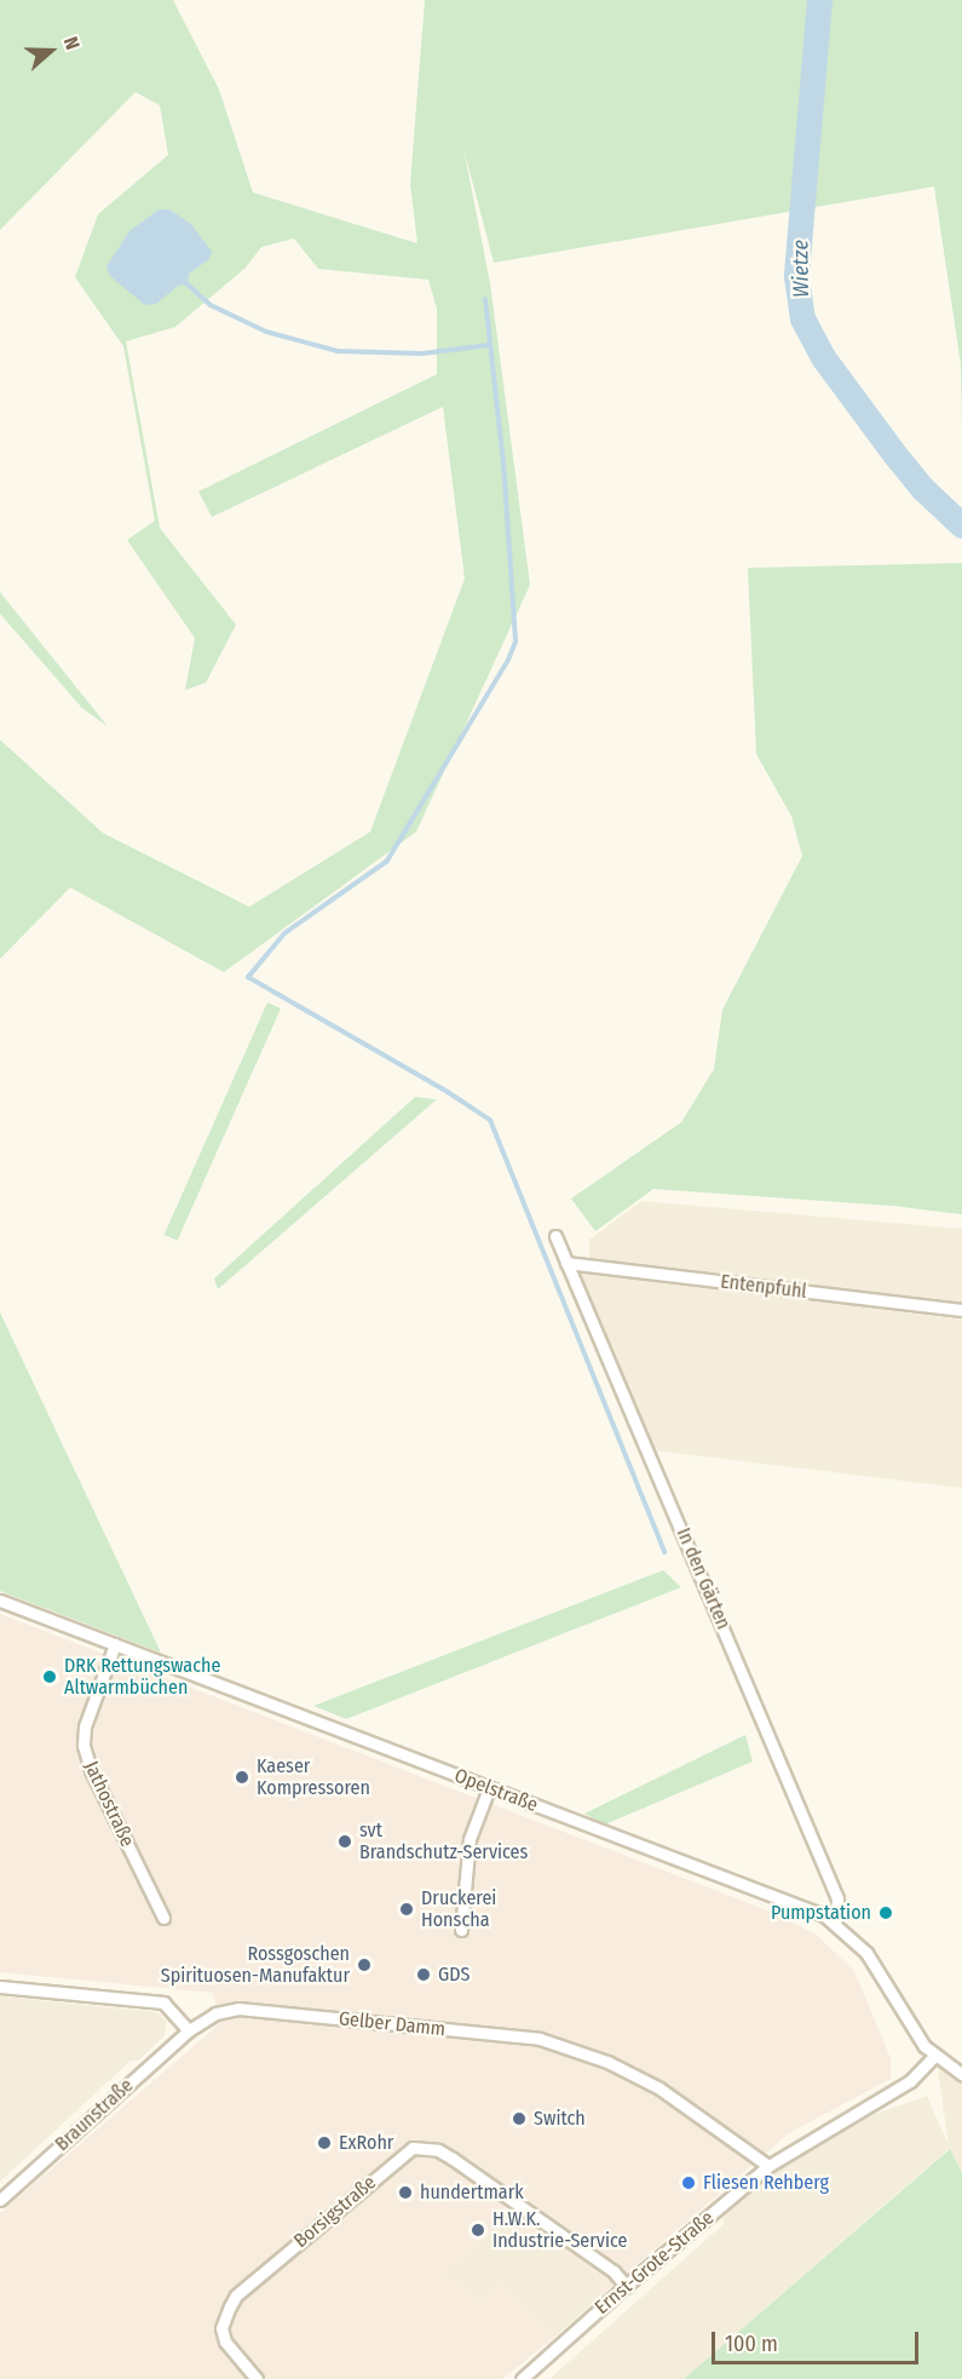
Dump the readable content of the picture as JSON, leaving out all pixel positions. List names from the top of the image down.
{
  "streets": {
    "street": [
      "Entenpfuhl",
      "In den Gärten",
      "Opelstraße",
      "Jathostraße",
      "Gelber Damm",
      "Braunstraße",
      "Borsigstraße",
      "Ernst-Grote-Straße"
    ]
  },
  "crossings": [
    ["Entenpfuhl", "In den Gärten"],
    ["In den Gärten", "Opelstraße"],
    ["Opelstraße", "Jathostraße"],
    ["Opelstraße", "Ernst-Grote-Straße"],
    ["Gelber Damm", "Braunstraße"],
    ["Gelber Damm", "Ernst-Grote-Straße"],
    ["Borsigstraße", "Ernst-Grote-Straße"]
  ],
  "water": ["Wietze"],
  "places": [
    "DRK Rettungswache Altwarmbüchen",
    "Kaeser Kompressoren",
    "svt Brandschutz-Services",
    "Druckerei Honscha",
    "Pumpstation",
    "Rossgoschen Spirituosen-Manufaktur",
    "GDS",
    "Switch",
    "ExRohr",
    "Fliesen Rehberg",
    "hundertmark",
    "H.W.K. Industrie-Service"
  ],
  "scale_bar": "100 m",
  "north": "right"
}
